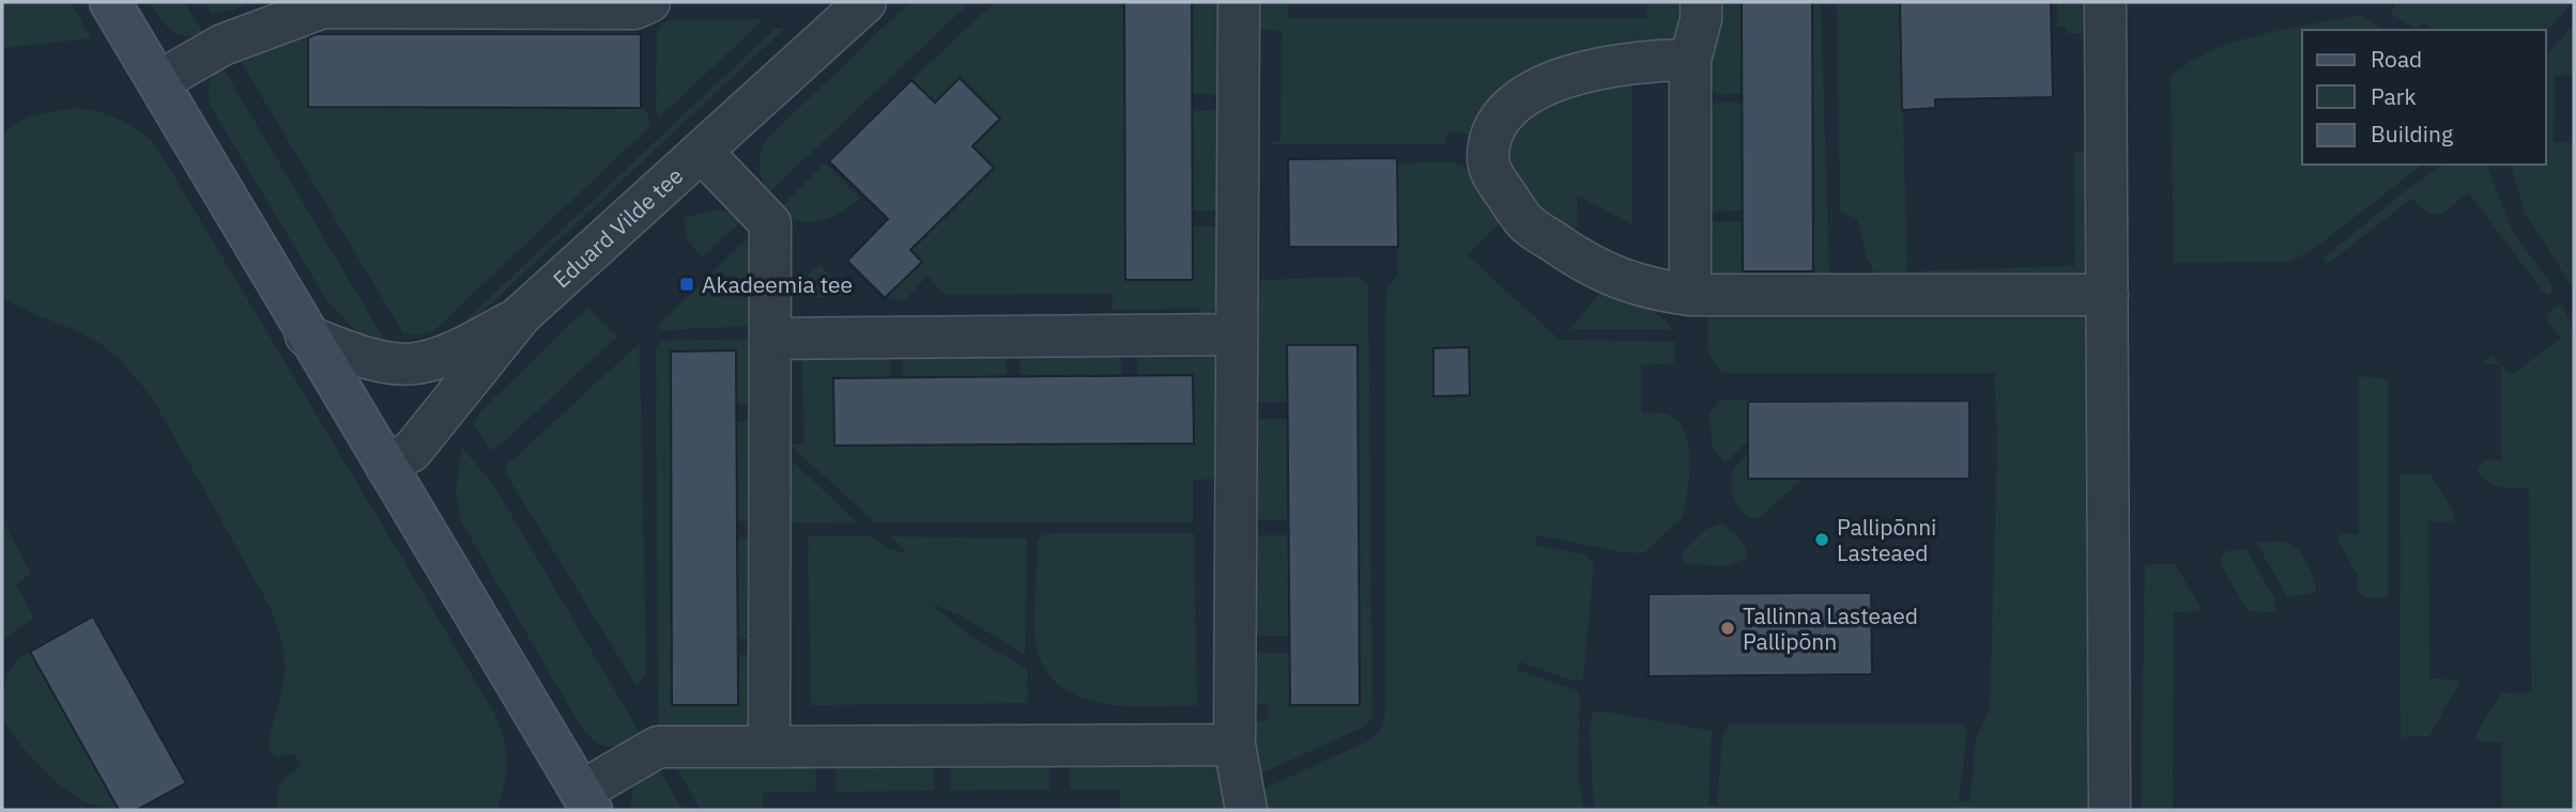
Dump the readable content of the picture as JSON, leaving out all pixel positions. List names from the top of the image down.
{
  "streets": {
    "street": ["Eduard Vilde tee"]
  },
  "places": {
    "transit": ["Akadeemia tee"],
    "other": ["Pallipõnni Lasteaed", "Tallinna Lasteaed Pallipõnn"]
  },
  "legend": ["Road", "Park", "Building"]
}
